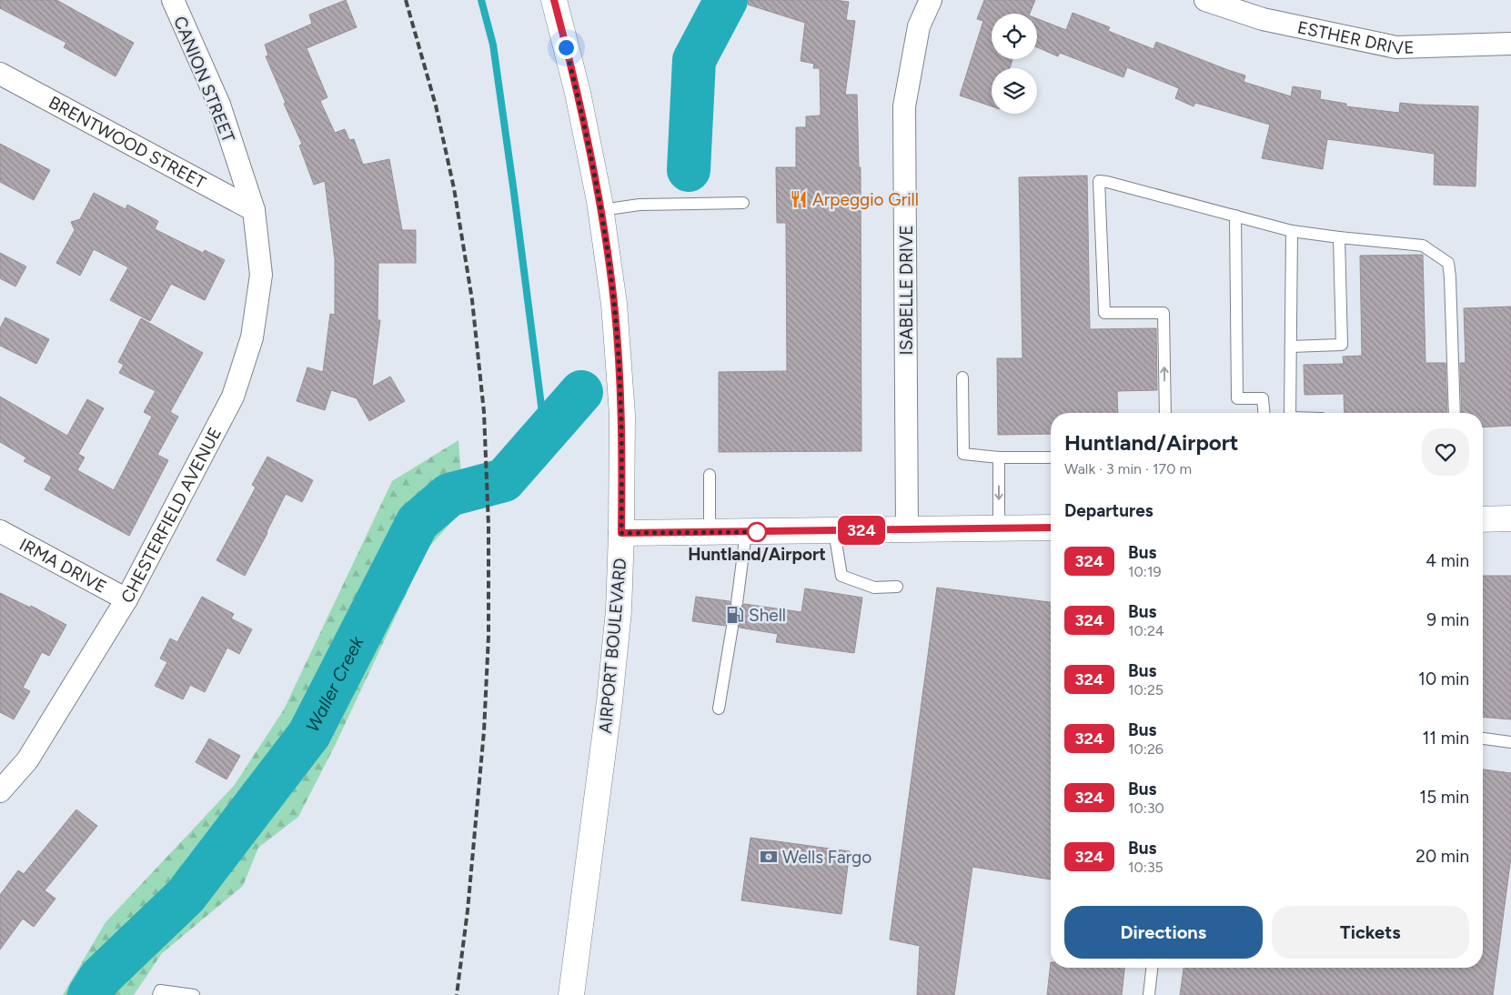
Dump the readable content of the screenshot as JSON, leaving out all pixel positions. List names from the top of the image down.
{
  "streets": {
    "main road": ["AIRPORT BOULEVARD"],
    "street": [
      "ESTHER DRIVE",
      "CANION STREET",
      "BRENTWOOD STREET",
      "ISABELLE DRIVE",
      "CHESTERFIELD AVENUE",
      "IRMA DRIVE"
    ]
  },
  "crossings": [
    ["CANION STREET", "BRENTWOOD STREET"],
    ["CANION STREET", "CHESTERFIELD AVENUE"],
    ["BRENTWOOD STREET", "CHESTERFIELD AVENUE"],
    ["CHESTERFIELD AVENUE", "IRMA DRIVE"]
  ],
  "water": ["Waller Creek"],
  "places": {
    "restaurant": ["Arpeggio Grill"],
    "other": ["Huntland/Airport"],
    "fuel station": ["Shell"],
    "bank": ["Wells Fargo"]
  },
  "lines": ["bus line 324"],
  "page": {
    "on_map": "324",
    "heading": [
      ["Huntland/Airport", "Walk · 3 min · 170 m"],
      "Departures"
    ],
    "list": [
      {
        "mark": "324",
        "name": "Bus",
        "note": "10:19",
        "value": "4 min"
      },
      {
        "mark": "324",
        "name": "Bus",
        "note": "10:24",
        "value": "9 min"
      },
      {
        "mark": "324",
        "name": "Bus",
        "note": "10:25",
        "value": "10 min"
      },
      {
        "mark": "324",
        "name": "Bus",
        "note": "10:26",
        "value": "11 min"
      },
      {
        "mark": "324",
        "name": "Bus",
        "note": "10:30",
        "value": "15 min"
      },
      {
        "mark": "324",
        "name": "Bus",
        "note": "10:35",
        "value": "20 min"
      }
    ],
    "buttons": ["Directions", "Tickets"]
  }
}
